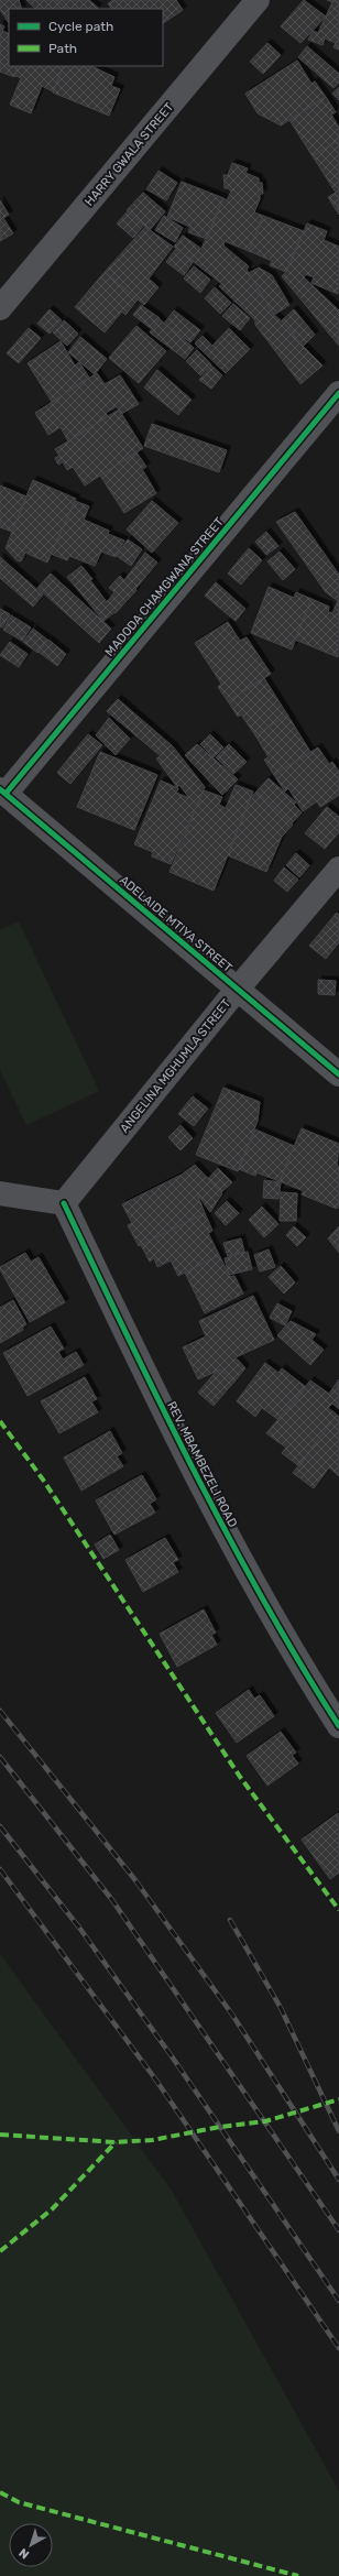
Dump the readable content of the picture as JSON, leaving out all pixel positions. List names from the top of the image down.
{
  "streets": {
    "street": [
      "HARRY GWALA STREET",
      "MADODA CHAMGWANA STREET",
      "ADELAIDE MTIYA STREET",
      "ANGELINA MGHUMLA STREET",
      "REV. MBAMBEZELI ROAD"
    ]
  },
  "crossings": [
    ["MADODA CHAMGWANA STREET", "ADELAIDE MTIYA STREET"],
    ["ADELAIDE MTIYA STREET", "ANGELINA MGHUMLA STREET"],
    ["ANGELINA MGHUMLA STREET", "REV. MBAMBEZELI ROAD"]
  ],
  "legend": ["Cycle path", "Path"],
  "north": "bottom left"
}
